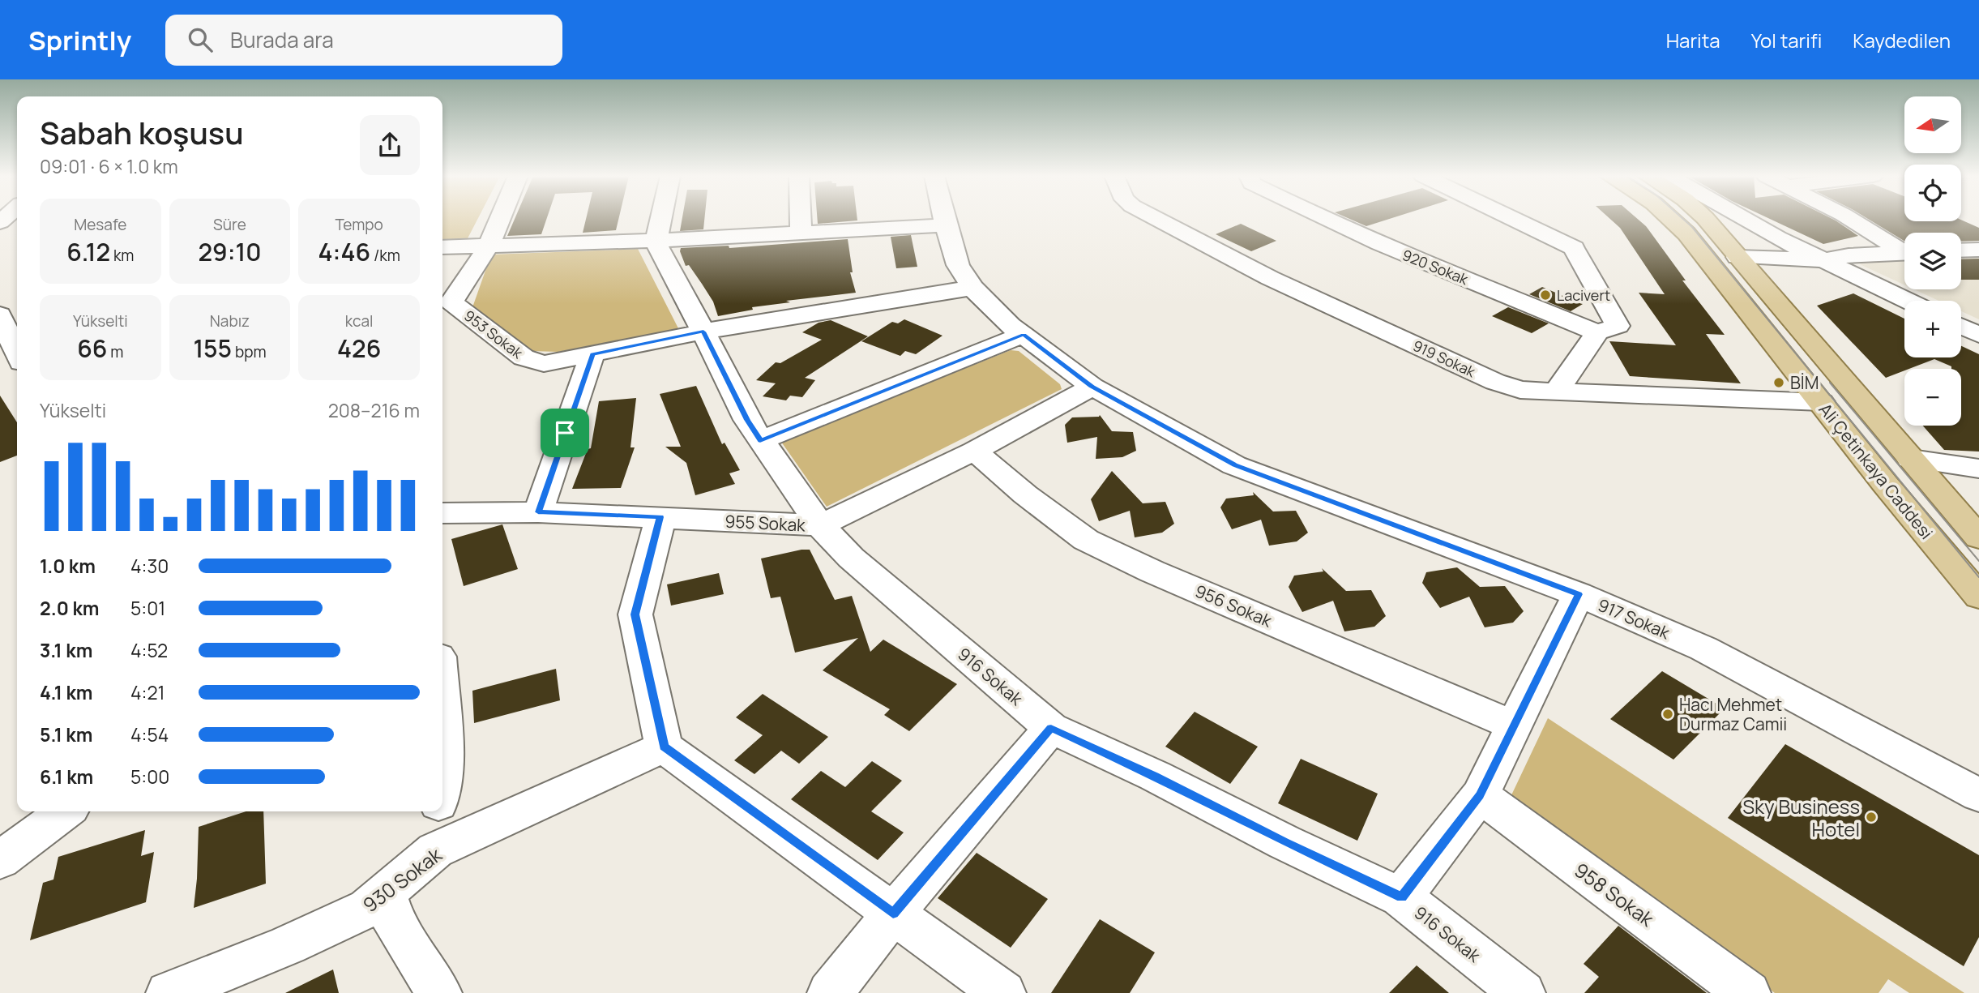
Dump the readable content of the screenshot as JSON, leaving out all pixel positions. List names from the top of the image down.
{
  "streets": {
    "main road": ["Ali Çetinkaya Caddesi"],
    "street": [
      "920 Sokak",
      "953 Sokak",
      "919 Sokak",
      "955 Sokak",
      "956 Sokak",
      "917 Sokak",
      "916 Sokak",
      "930 Sokak",
      "958 Sokak"
    ]
  },
  "crossings": [
    ["919 Sokak", "Ali Çetinkaya Caddesi"],
    ["955 Sokak", "956 Sokak"],
    ["955 Sokak", "917 Sokak"],
    ["955 Sokak", "916 Sokak"]
  ],
  "places": [
    "Lacivert",
    "BİM",
    "Hacı Mehmet Durmaz Camii",
    "Sky Business Hotel"
  ],
  "north": "left",
  "page": {
    "header": "Sprintly",
    "search": "Burada ara",
    "nav": ["Harita", "Yol tarifi", "Kaydedilen"],
    "map_buttons": ["+", "−"],
    "heading": ["Sabah koşusu", "09:01 · 6 × 1.0 km"],
    "stats": [
      ["Mesafe", "6.12 km"],
      ["Süre", "29:10"],
      ["Tempo", "4:46 /km"],
      ["Yükselti", "66 m"],
      ["Nabız", "155 bpm"],
      ["kcal", "426"]
    ],
    "chart": ["Yükselti", "208–216 m"],
    "list": [
      {
        "name": "1.0 km",
        "note": "4:30"
      },
      {
        "name": "2.0 km",
        "note": "5:01"
      },
      {
        "name": "3.1 km",
        "note": "4:52"
      },
      {
        "name": "4.1 km",
        "note": "4:21"
      },
      {
        "name": "5.1 km",
        "note": "4:54"
      },
      {
        "name": "6.1 km",
        "note": "5:00"
      }
    ]
  }
}
